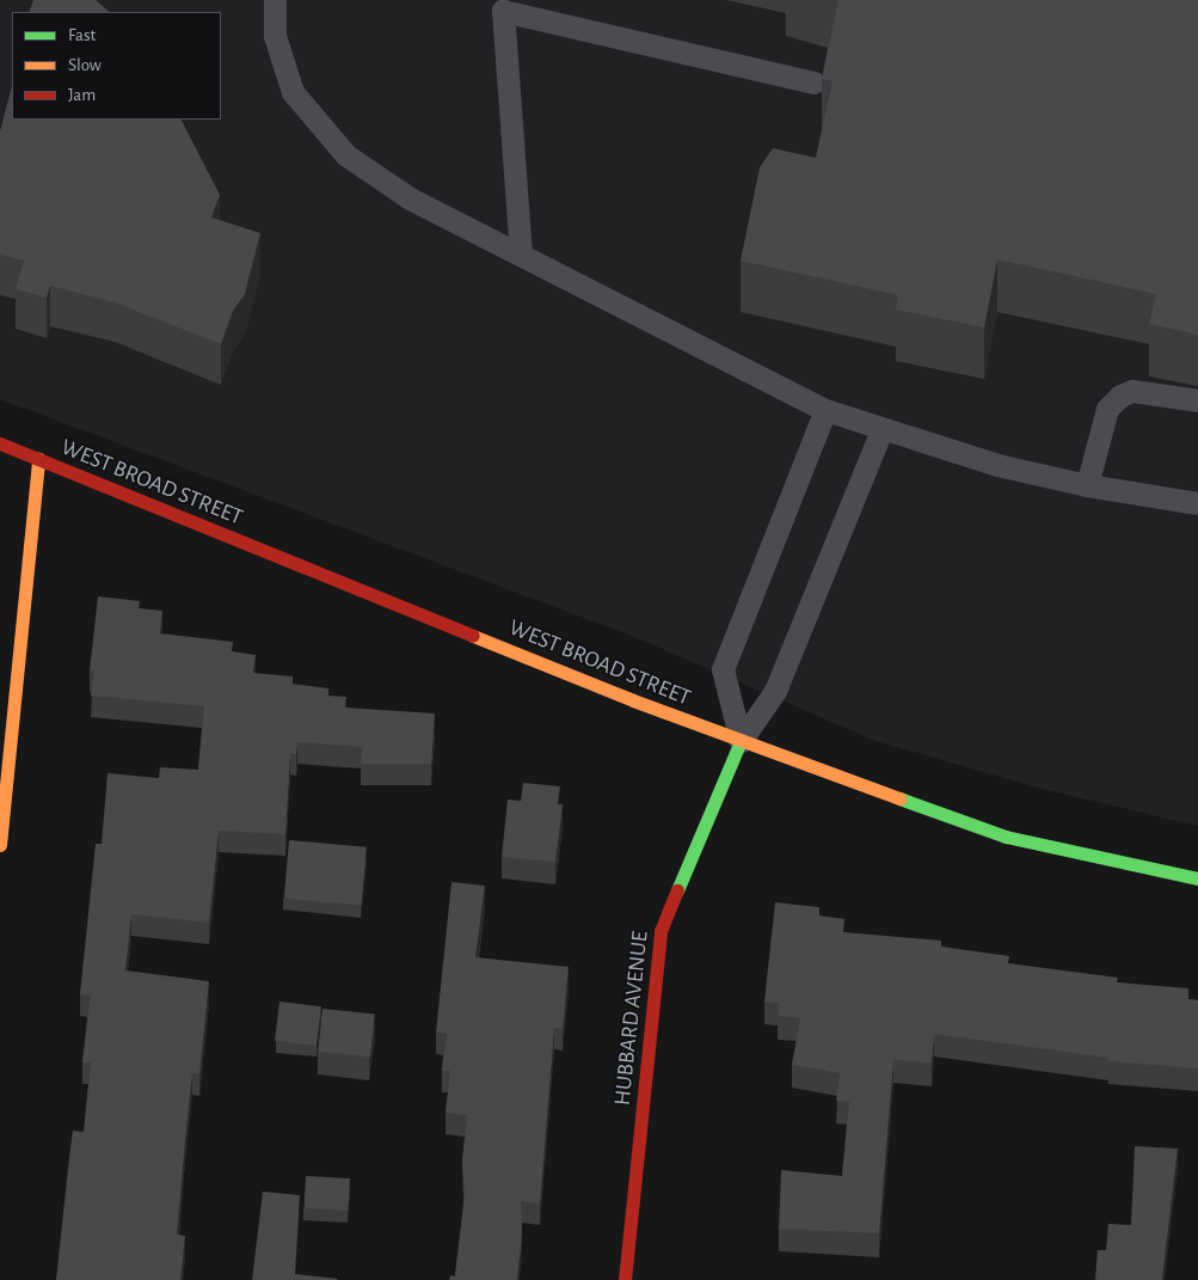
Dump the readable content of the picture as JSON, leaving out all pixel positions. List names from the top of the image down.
{
  "streets": {
    "main road": ["WEST BROAD STREET", "HUBBARD AVENUE"]
  },
  "crossings": [
    ["WEST BROAD STREET", "HUBBARD AVENUE"]
  ],
  "legend": ["Fast", "Slow", "Jam"]
}
